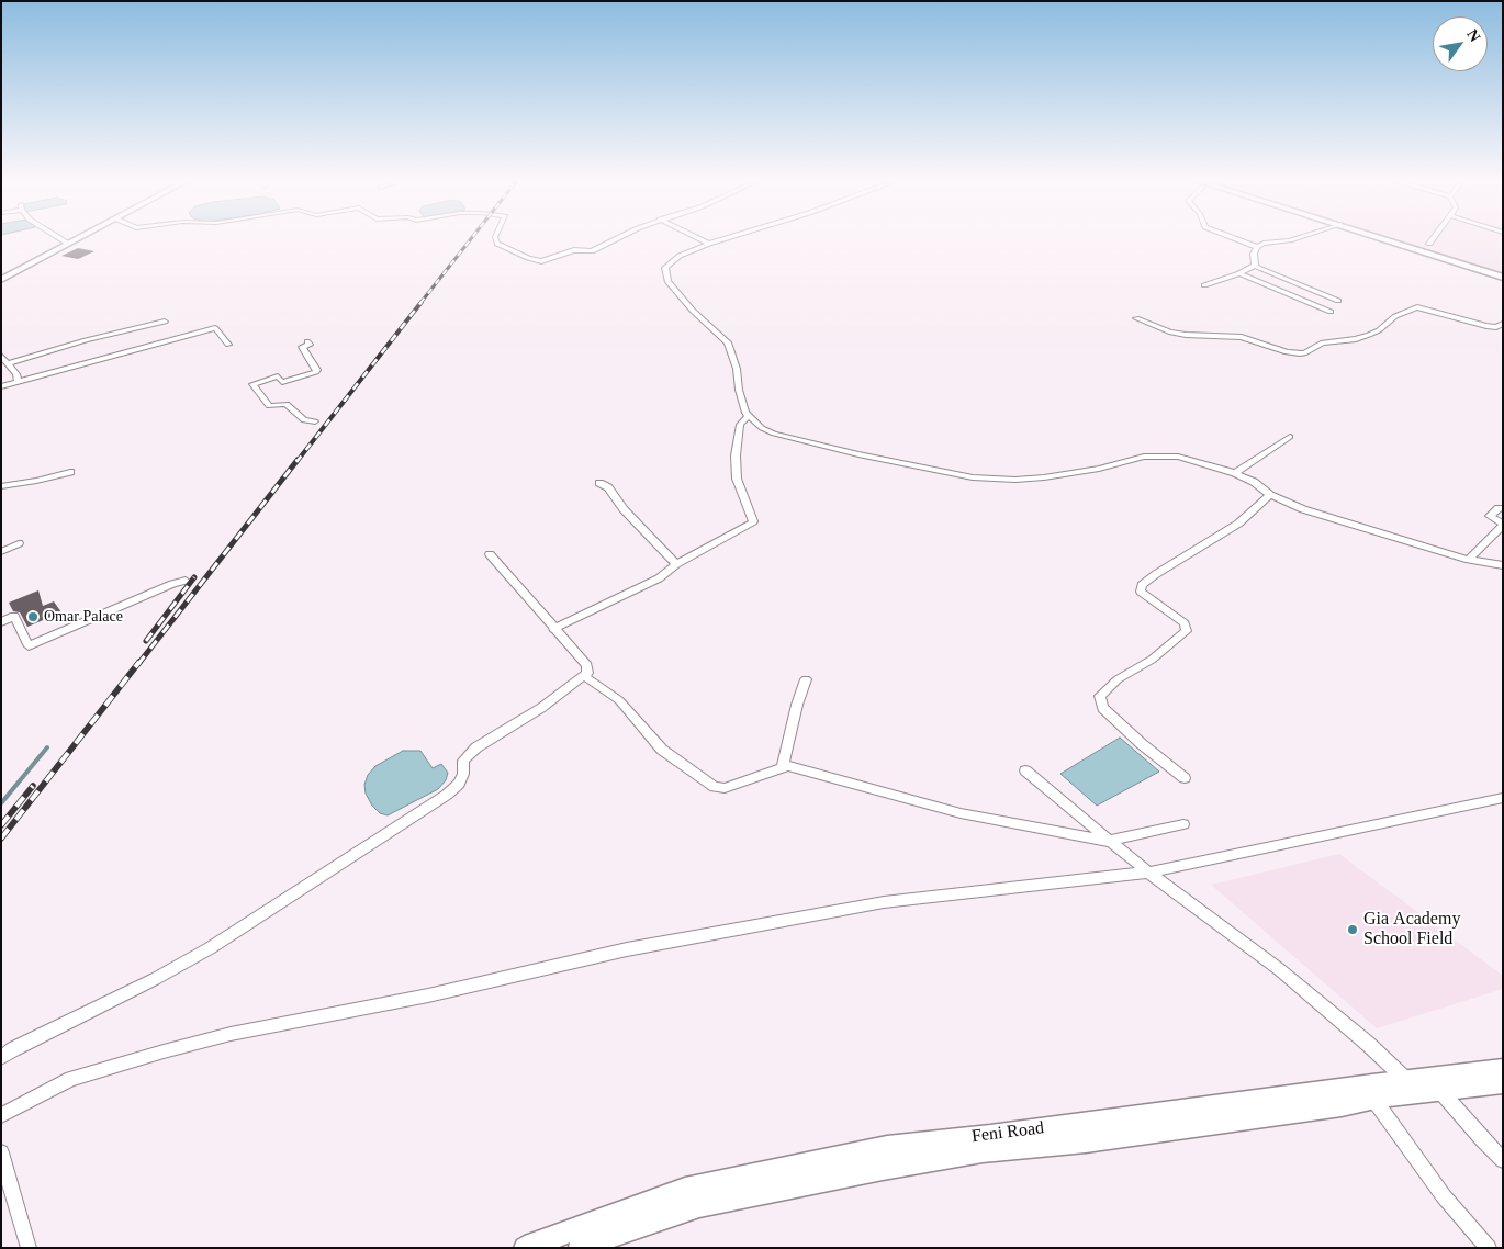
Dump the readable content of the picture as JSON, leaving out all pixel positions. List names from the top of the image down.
{
  "streets": {
    "main road": ["Feni Road"]
  },
  "places": ["Omar Palace", "Gia Academy School Field"],
  "north": "top right"
}
